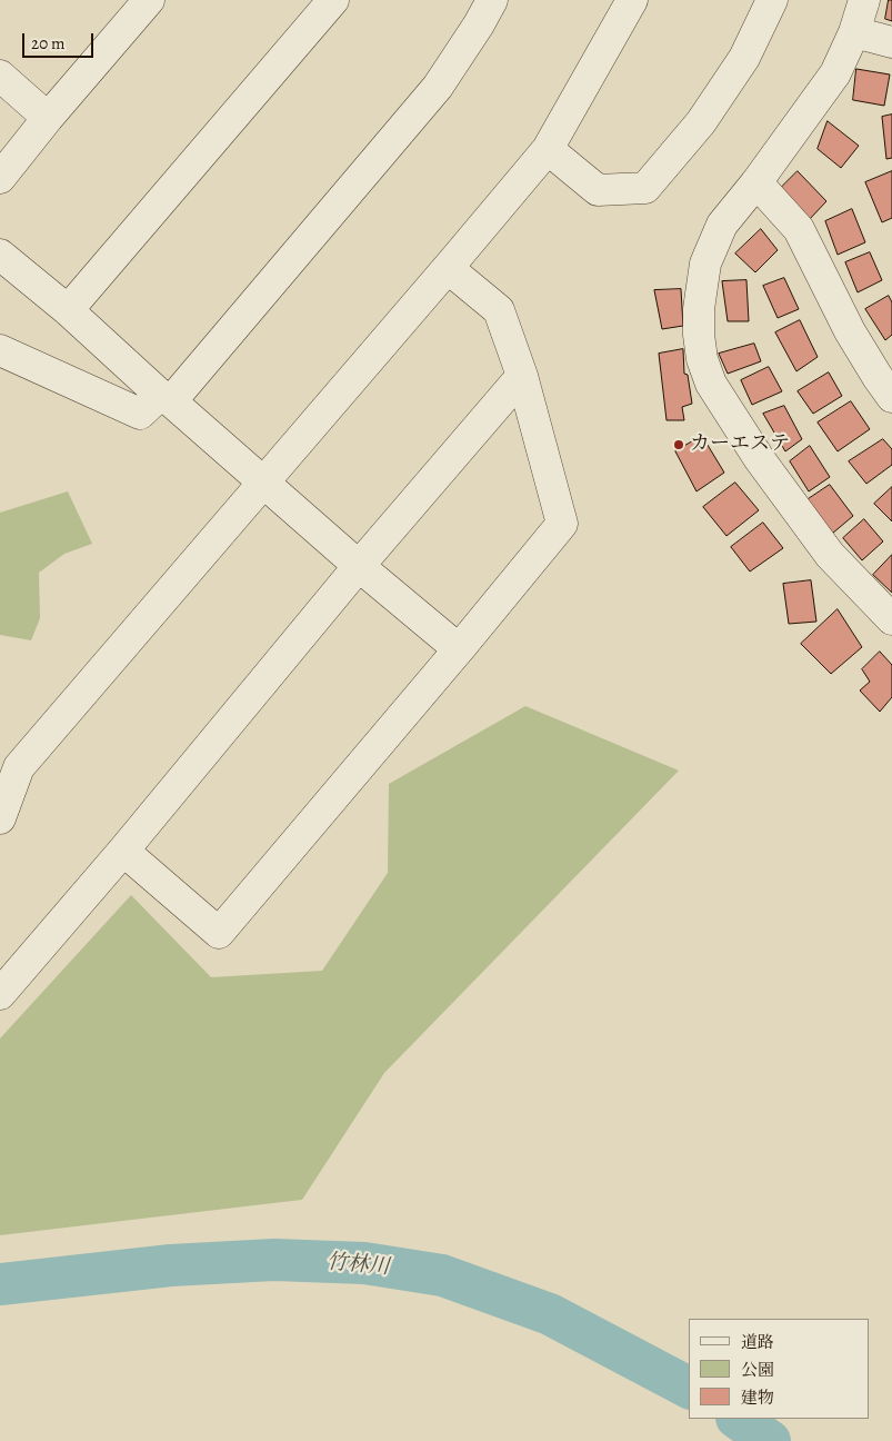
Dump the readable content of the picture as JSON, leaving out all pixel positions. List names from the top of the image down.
{
  "water": ["竹林川"],
  "places": ["カーエステ"],
  "legend": ["道路", "公園", "建物"],
  "scale_bar": "20 m"
}
